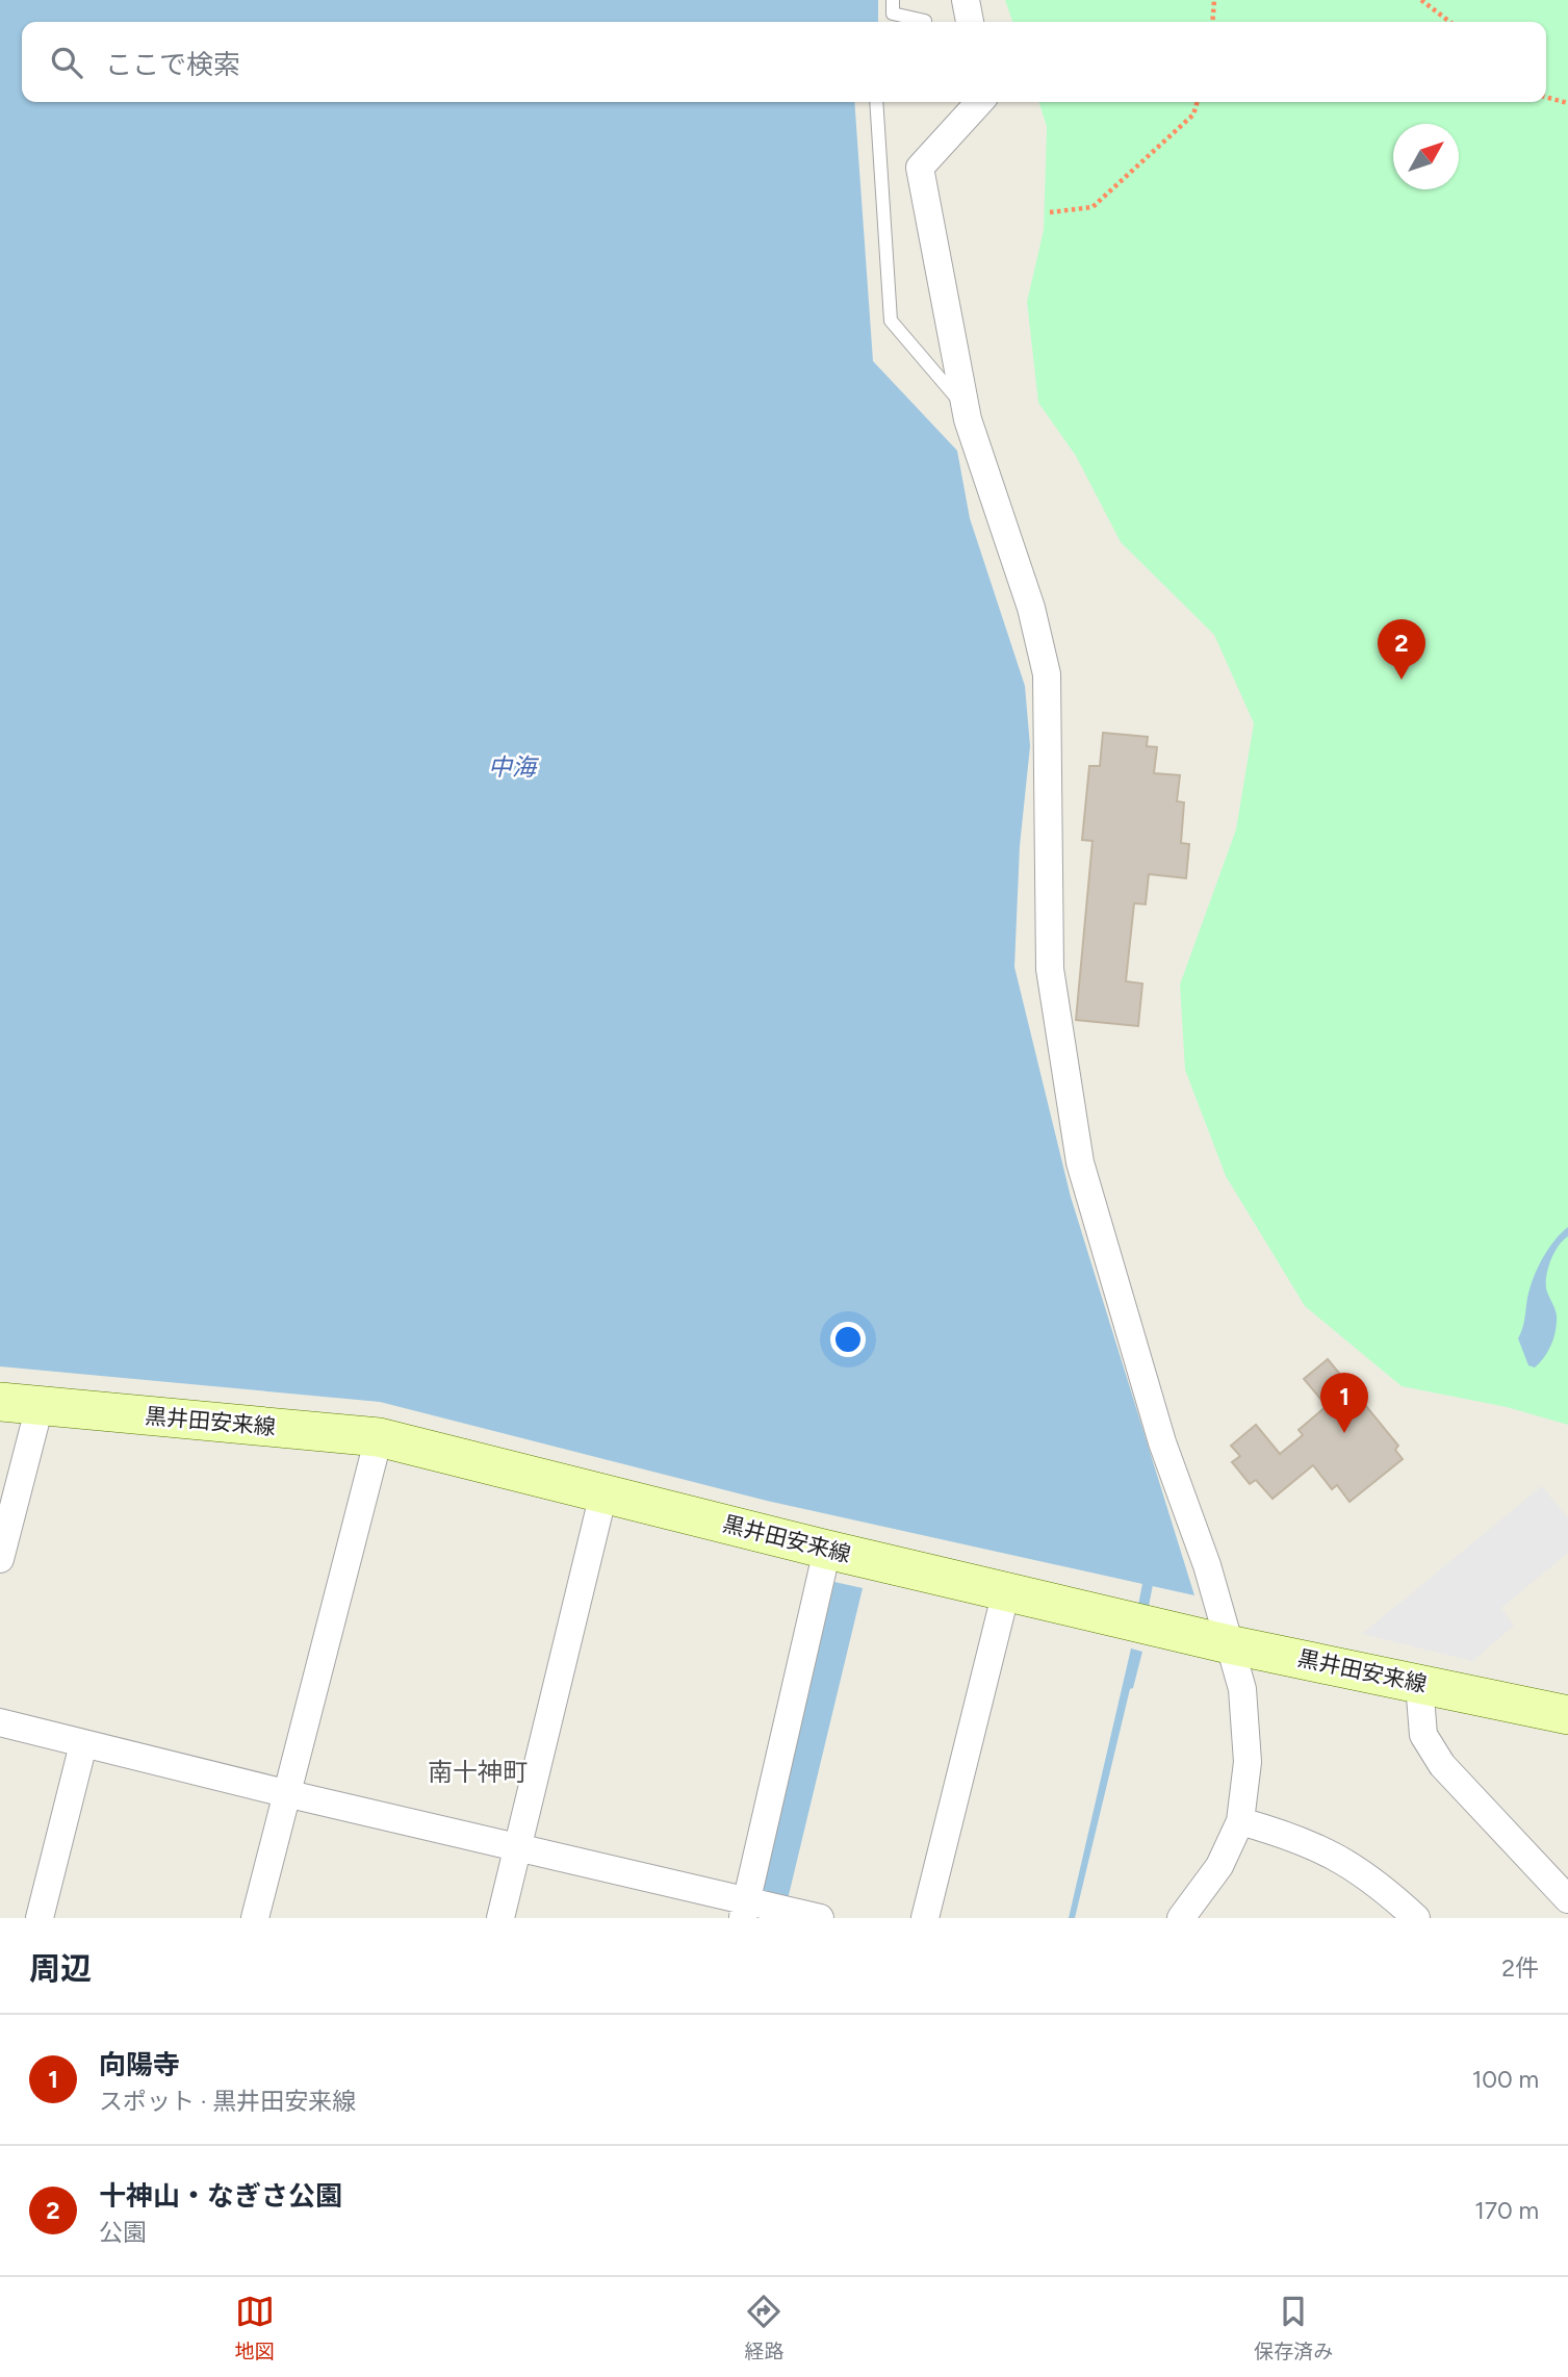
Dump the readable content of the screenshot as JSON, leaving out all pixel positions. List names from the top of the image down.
{
  "streets": {
    "main road": ["黒井田安来線"]
  },
  "districts": ["南十神町"],
  "water": ["中海"],
  "north": "top right",
  "page": {
    "search": "ここで検索",
    "pins": ["2", "1"],
    "heading": ["周辺", "2件"],
    "list": [
      {
        "mark": "1",
        "name": "向陽寺",
        "note": "スポット · 黒井田安来線",
        "value": "100 m"
      },
      {
        "mark": "2",
        "name": "十神山・なぎさ公園",
        "note": "公園",
        "value": "170 m"
      }
    ],
    "nav": ["地図", "経路", "保存済み"]
  }
}
